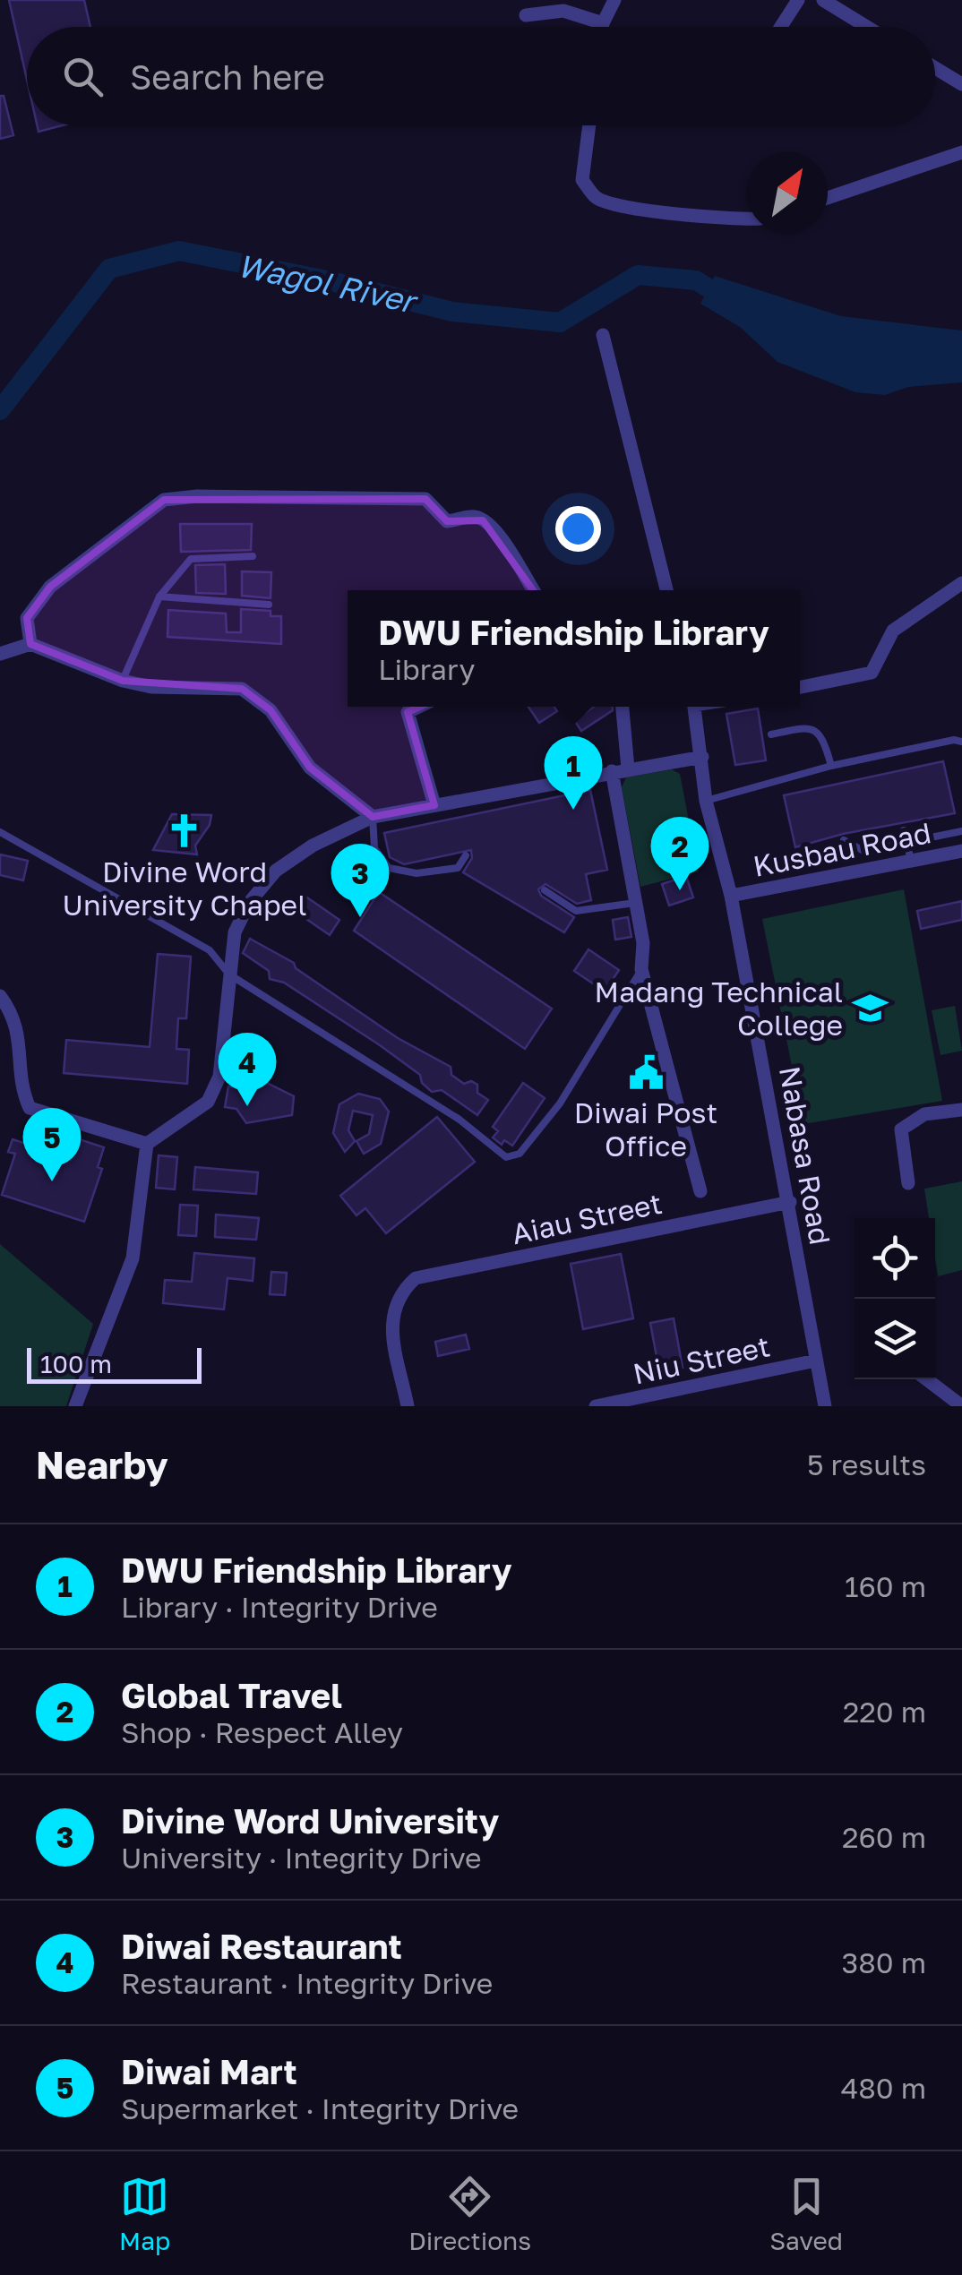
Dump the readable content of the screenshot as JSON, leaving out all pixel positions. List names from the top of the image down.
{
  "streets": {
    "street": [
      "Kusbau Road",
      "Nabasa Road",
      "Aiau Street",
      "Niu Street"
    ]
  },
  "crossings": [
    ["Kusbau Road", "Nabasa Road"],
    ["Nabasa Road", "Aiau Street"],
    ["Nabasa Road", "Niu Street"]
  ],
  "water": ["Wagol River"],
  "places": {
    "church": ["Divine Word University Chapel"],
    "school or university": ["Madang Technical College"],
    "public building": ["Diwai Post Office"]
  },
  "scale_bar": "100 m",
  "north": "top right",
  "page": {
    "search": "Search here",
    "popup": ["DWU Friendship Library", "Library"],
    "pins": [
      "1",
      "2",
      "3",
      "4",
      "5"
    ],
    "scale": "100 m",
    "heading": ["Nearby", "5 results"],
    "list": [
      {
        "mark": "1",
        "name": "DWU Friendship Library",
        "note": "Library · Integrity Drive",
        "value": "160 m"
      },
      {
        "mark": "2",
        "name": "Global Travel",
        "note": "Shop · Respect Alley",
        "value": "220 m"
      },
      {
        "mark": "3",
        "name": "Divine Word University",
        "note": "University · Integrity Drive",
        "value": "260 m"
      },
      {
        "mark": "4",
        "name": "Diwai Restaurant",
        "note": "Restaurant · Integrity Drive",
        "value": "380 m"
      },
      {
        "mark": "5",
        "name": "Diwai Mart",
        "note": "Supermarket · Integrity Drive",
        "value": "480 m"
      }
    ],
    "nav": ["Map", "Directions", "Saved"]
  }
}
